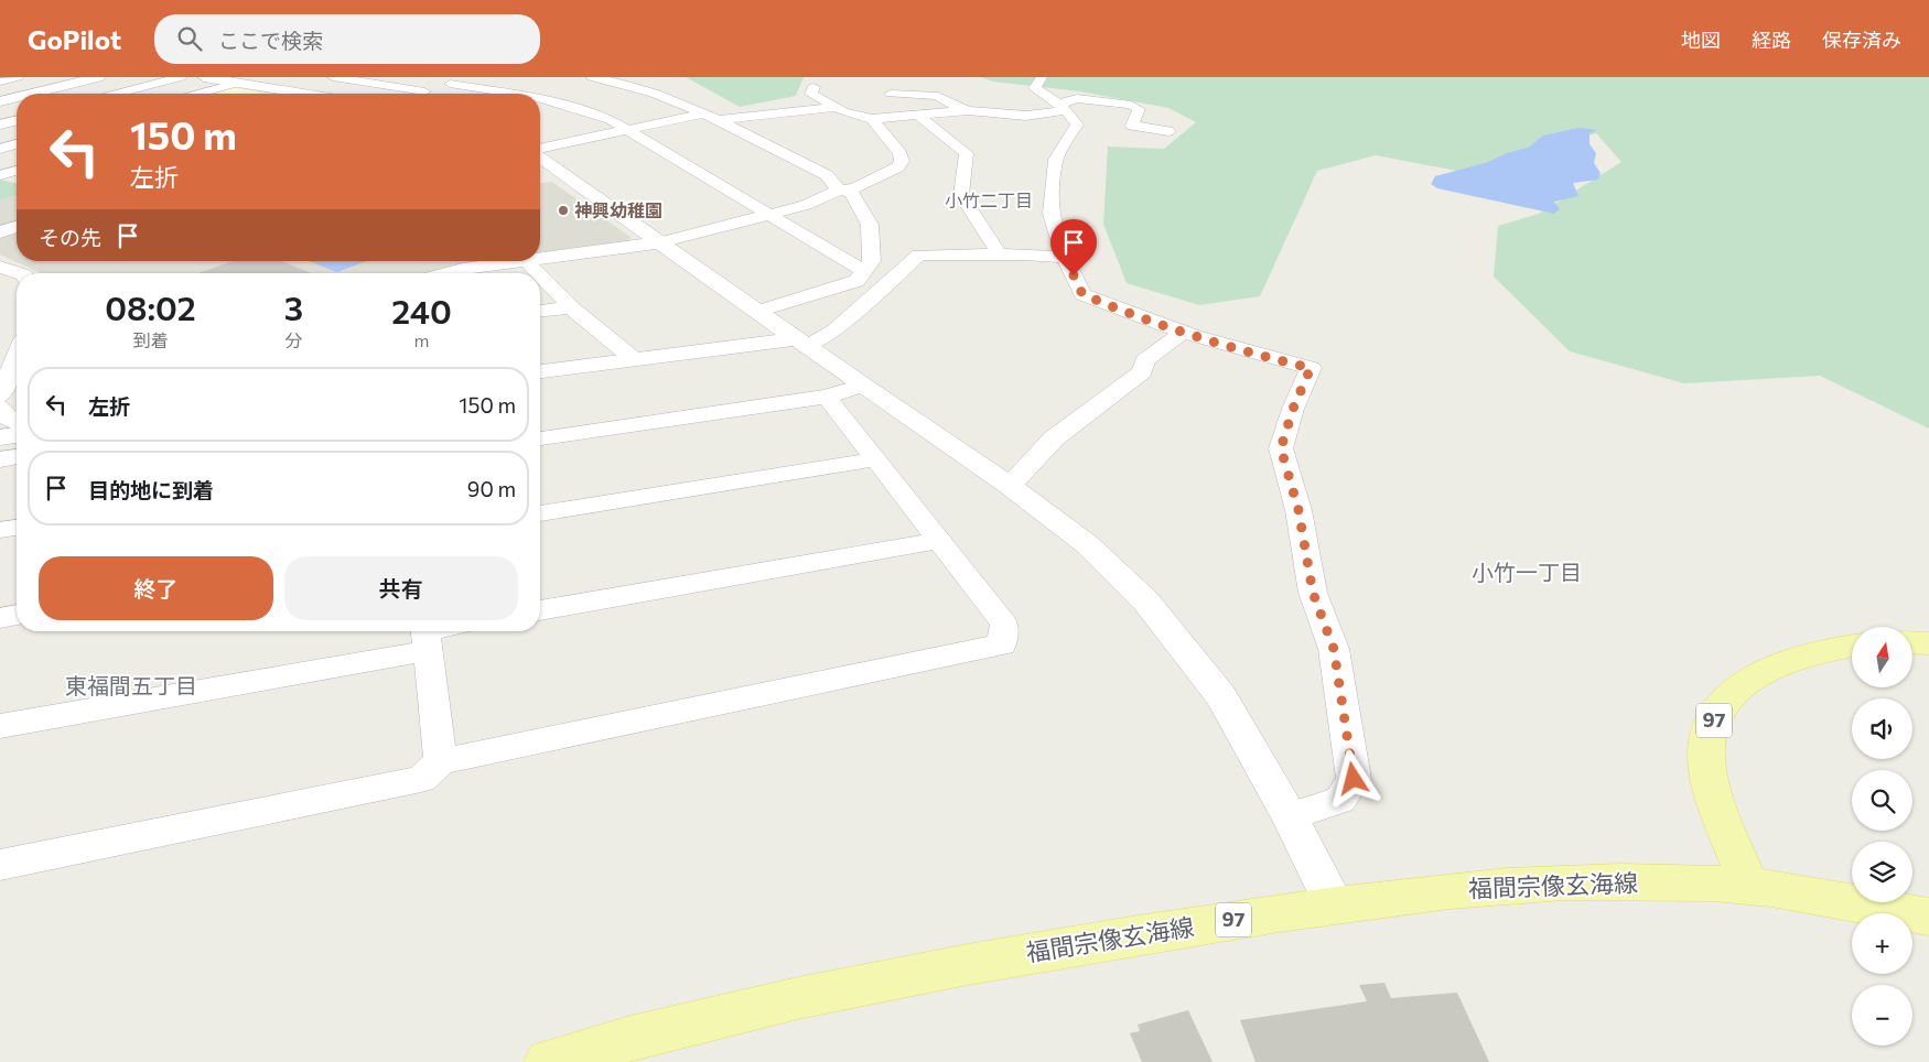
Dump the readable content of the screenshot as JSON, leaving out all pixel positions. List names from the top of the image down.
{
  "streets": {
    "main road": ["97", "福間宗像玄海線"]
  },
  "crossings": [
    ["97", "福間宗像玄海線"]
  ],
  "districts": ["小竹二丁目", "小竹一丁目", "東福間五丁目"],
  "places": ["神興幼稚園"],
  "north": "top",
  "page": {
    "header": "GoPilot",
    "search": "ここで検索",
    "nav": ["地図", "経路", "保存済み"],
    "turn": ["150 m", "左折"],
    "then": "その先",
    "eta": [
      "08:02",
      "到着",
      "3",
      "分",
      "240",
      "m"
    ],
    "list": [
      {
        "name": "左折",
        "value": "150 m"
      },
      {
        "name": "目的地に到着",
        "value": "90 m"
      }
    ],
    "buttons": ["終了", "共有"],
    "map_buttons": ["+", "−"]
  }
}
